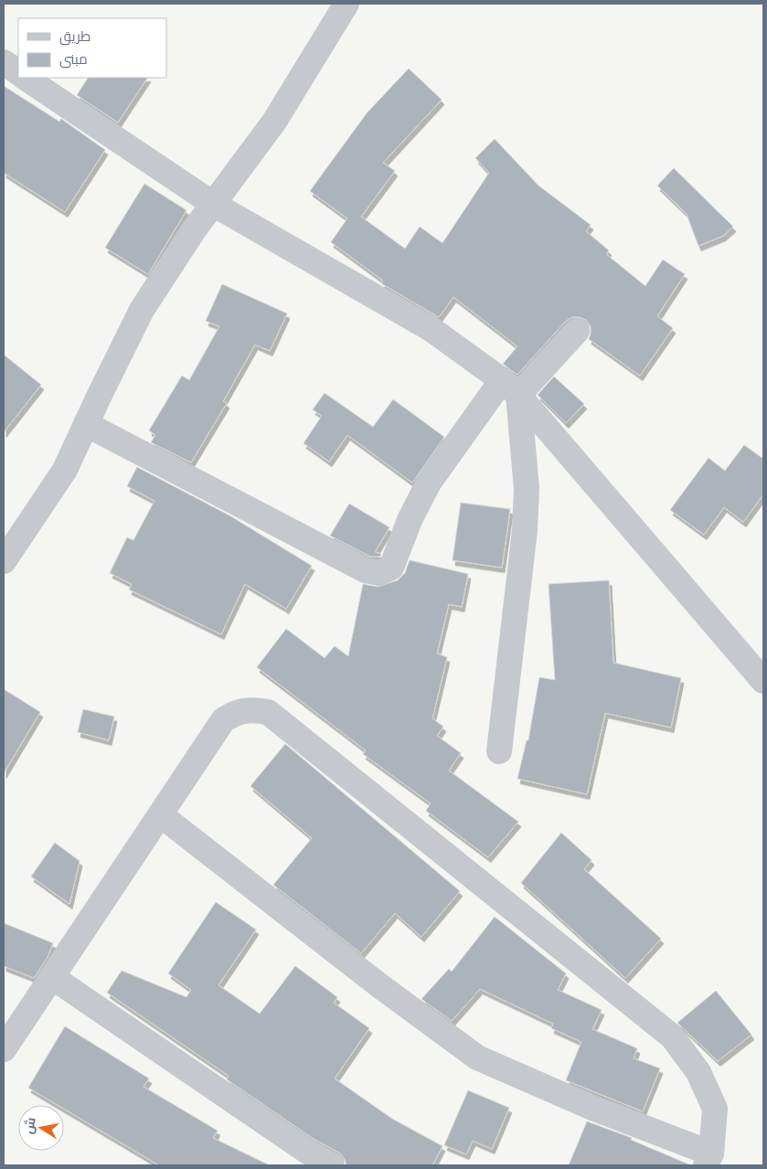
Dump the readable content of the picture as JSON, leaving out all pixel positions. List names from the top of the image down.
{
  "legend": ["طريق", "مبنى"],
  "north": "left"
}
